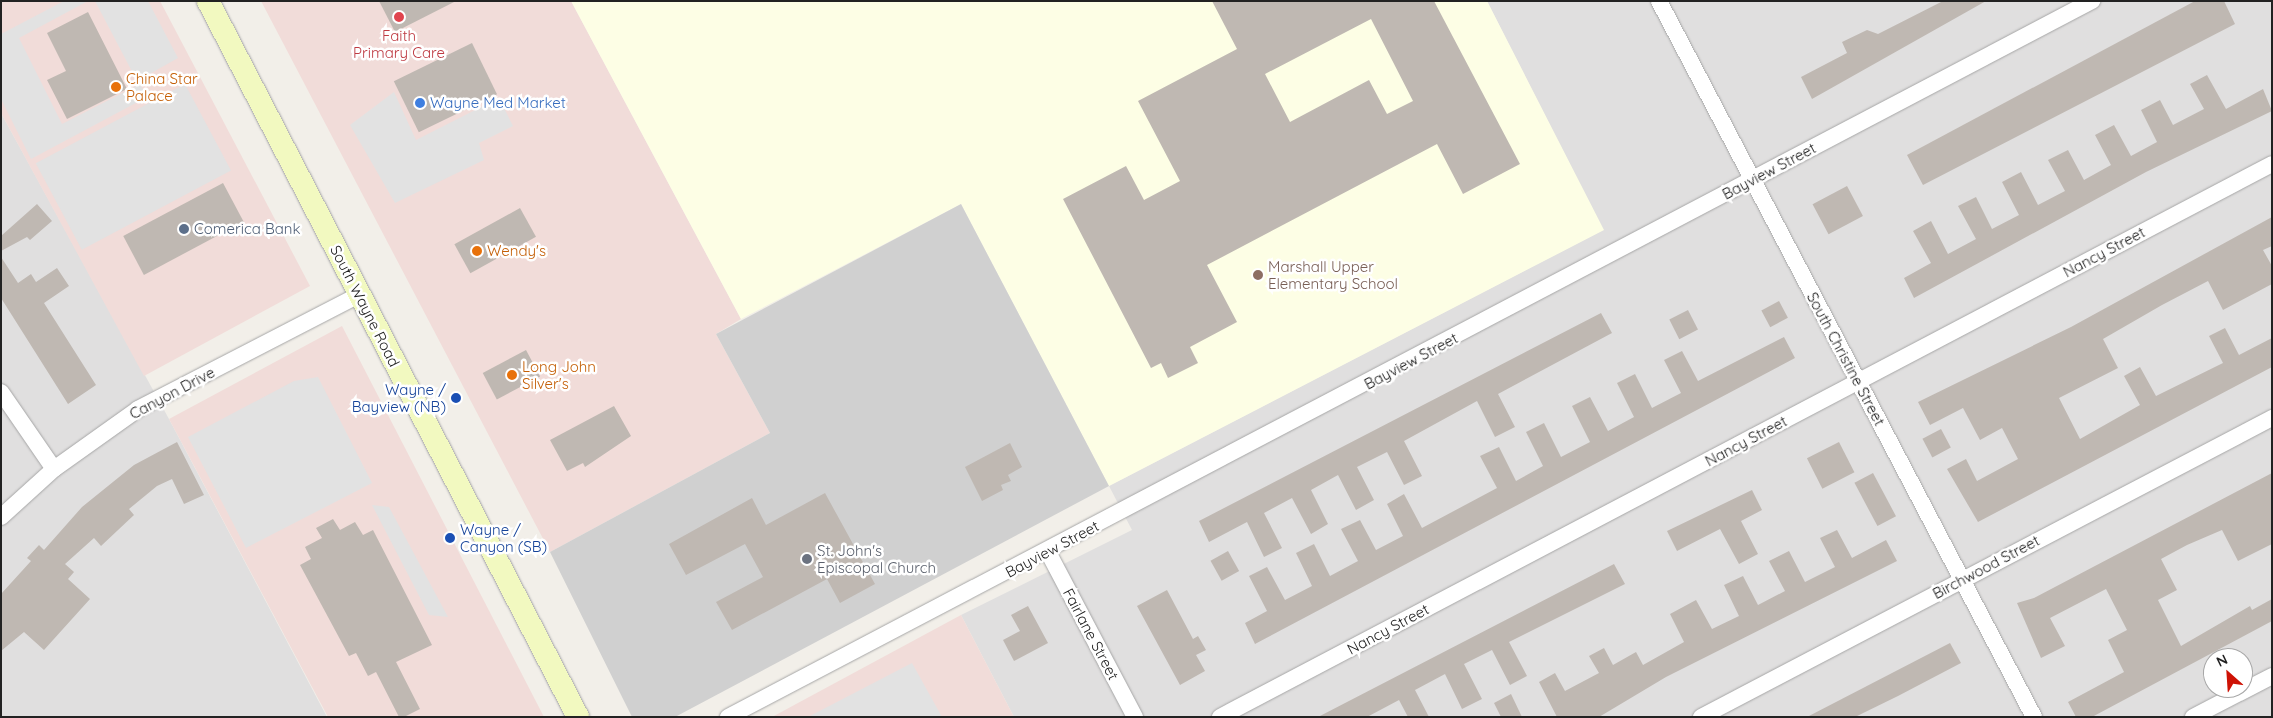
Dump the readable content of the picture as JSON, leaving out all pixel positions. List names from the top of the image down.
{
  "streets": {
    "main road": ["South Wayne Road"],
    "street": [
      "Bayview Street",
      "Nancy Street",
      "South Christine Street",
      "Canyon Drive",
      "Birchwood Street",
      "Fairlane Street"
    ]
  },
  "crossings": [
    ["Bayview Street", "South Christine Street"],
    ["Bayview Street", "Fairlane Street"],
    ["Nancy Street", "South Christine Street"],
    ["South Wayne Road", "Canyon Drive"],
    ["South Christine Street", "Birchwood Street"]
  ],
  "places": [
    "Faith Primary Care",
    "China Star Palace",
    "Wayne Med Market",
    "Comerica Bank",
    "Wendy's",
    "Marshall Upper Elementary School",
    "Long John Silver's",
    "Wayne / Bayview (NB)",
    "Wayne / Canyon (SB)",
    "St. John's Episcopal Church"
  ],
  "north": "top left"
}
